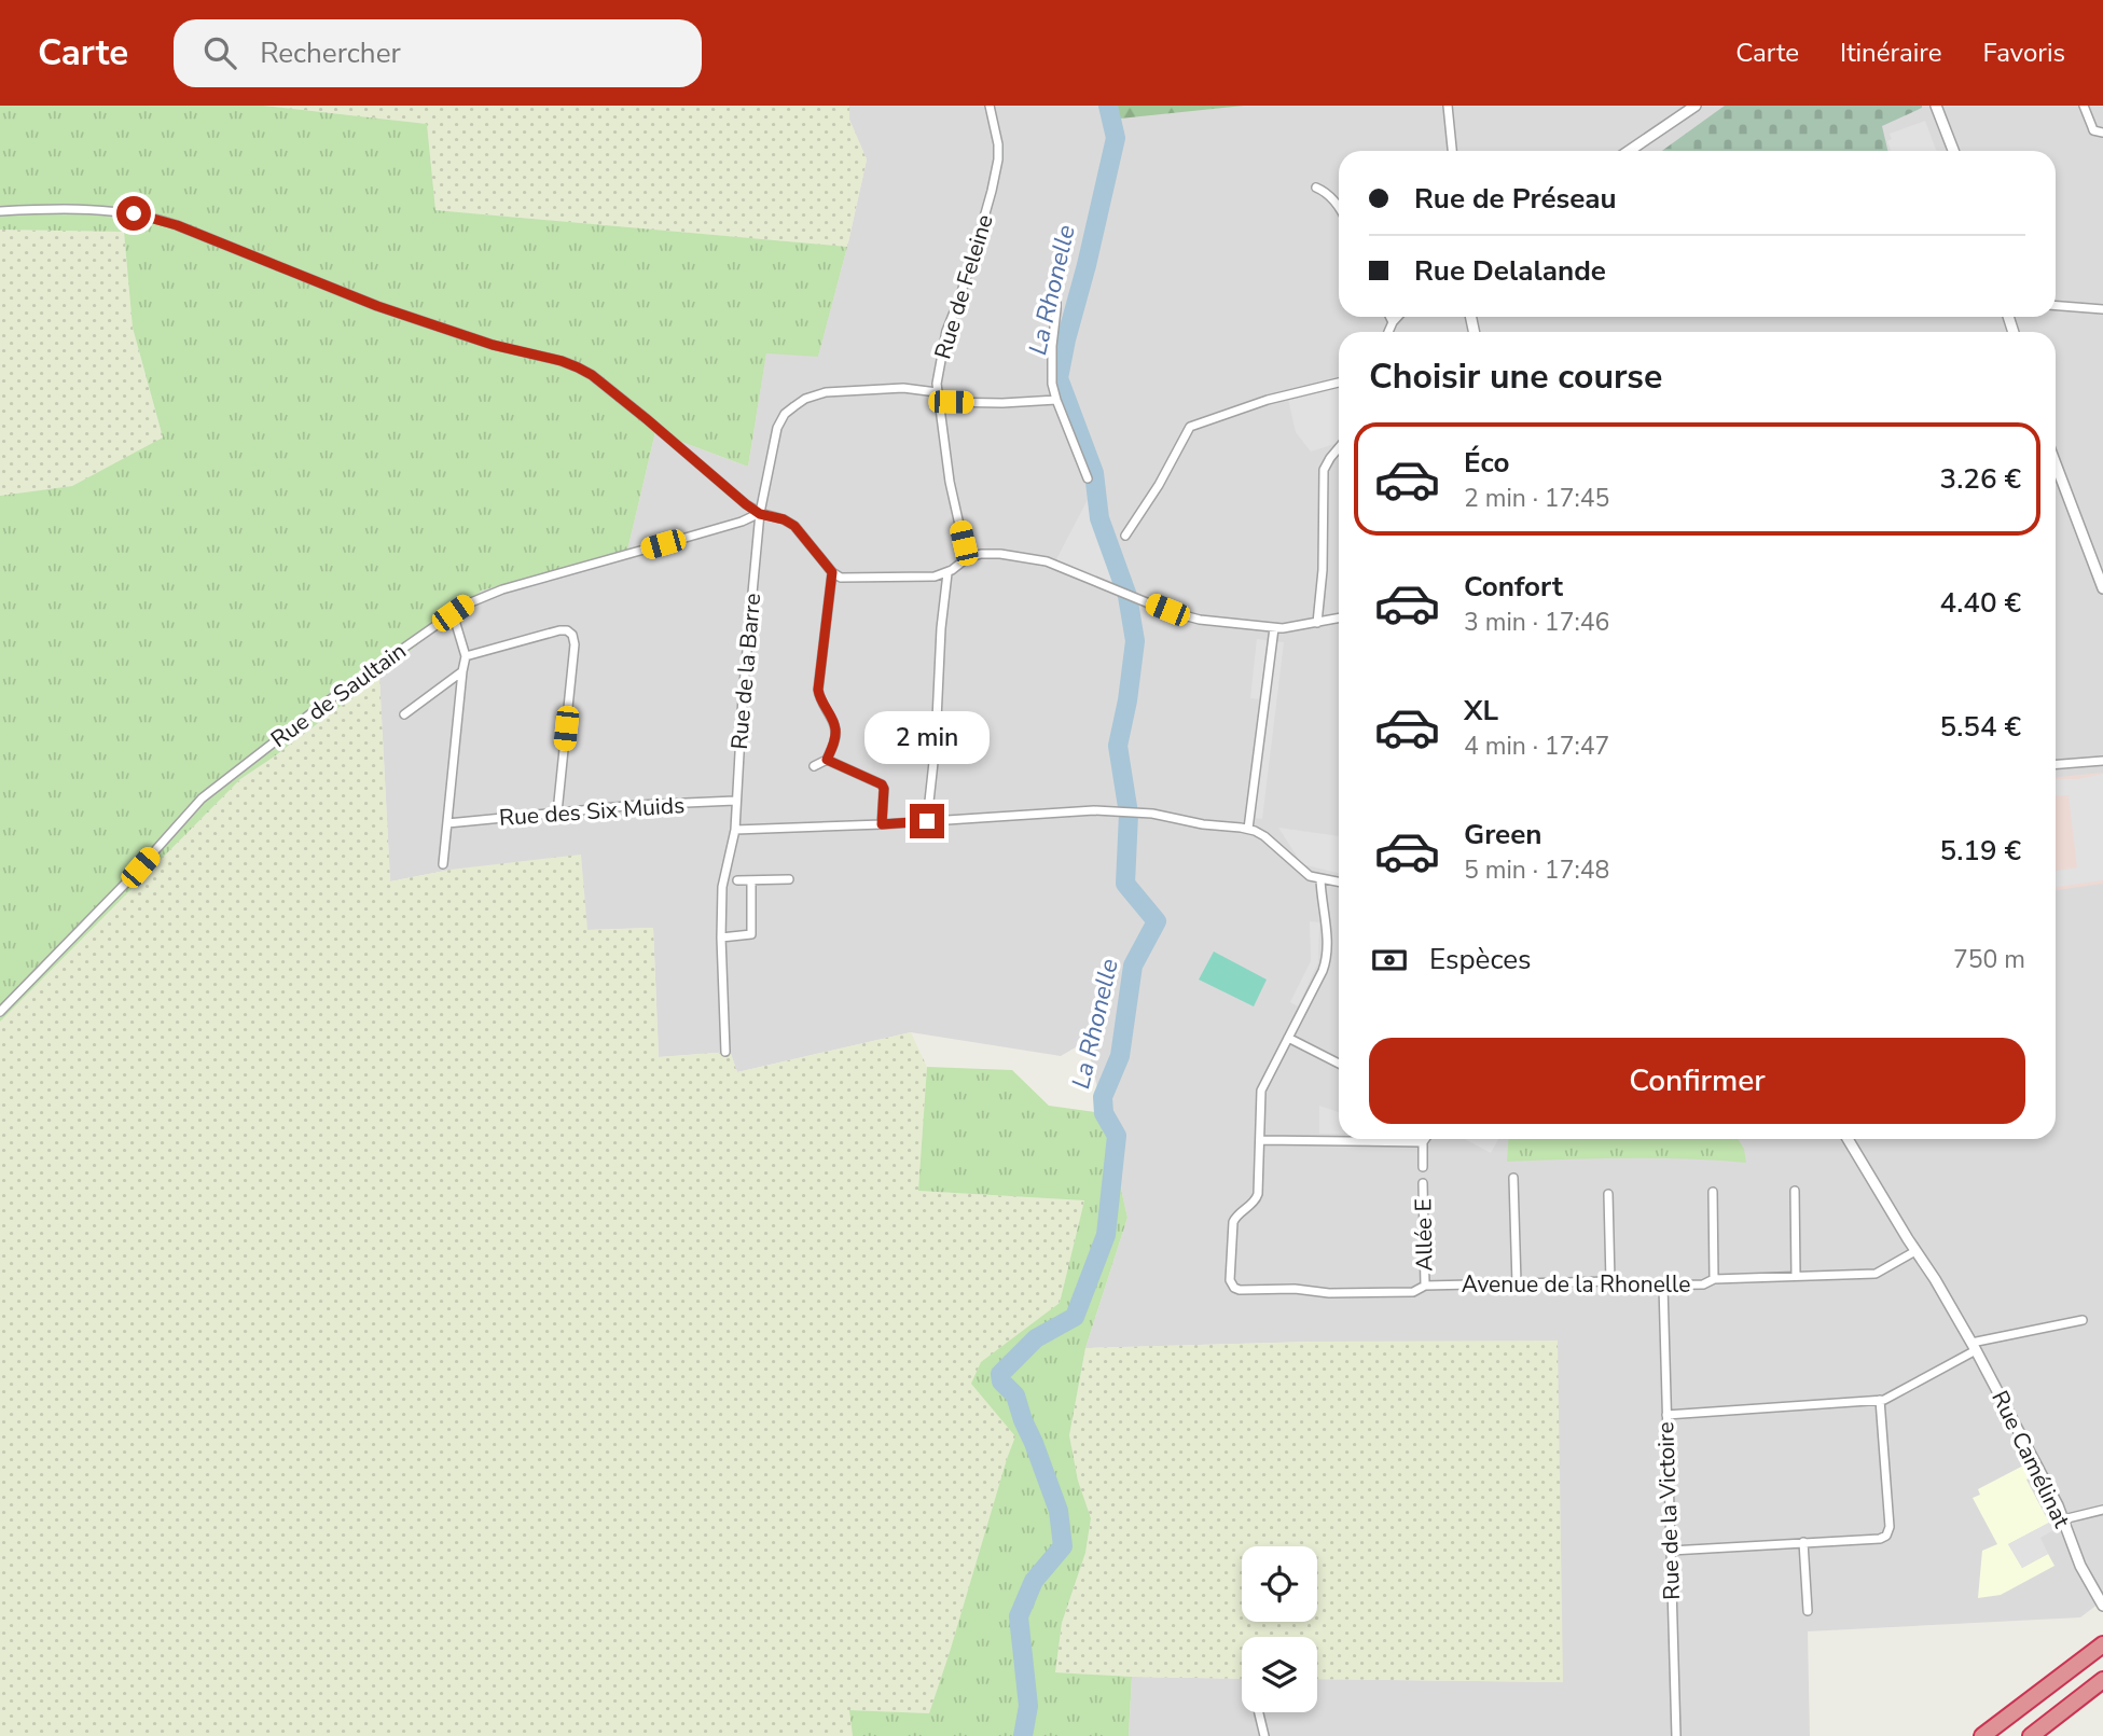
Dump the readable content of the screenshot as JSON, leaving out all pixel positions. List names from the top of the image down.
{
  "streets": {
    "street": [
      "Rue de Feleine",
      "Rue de la Barre",
      "Rue de Saultain",
      "Rue des Six Muids",
      "Allée E",
      "Avenue de la Rhonelle",
      "Rue Camélinat",
      "Rue de la Victoire"
    ]
  },
  "crossings": [
    ["Rue de Feleine", "Rue de la Barre"],
    ["Rue de la Barre", "Rue de Saultain"],
    ["Rue de la Barre", "Rue des Six Muids"],
    ["Allée E", "Avenue de la Rhonelle"],
    ["Avenue de la Rhonelle", "Rue Camélinat"],
    ["Avenue de la Rhonelle", "Rue de la Victoire"]
  ],
  "water": ["La Rhonelle"],
  "page": {
    "header": "Carte",
    "search": "Rechercher",
    "nav": ["Carte", "Itinéraire", "Favoris"],
    "banner": ["Rue de Préseau", "Rue Delalande"],
    "heading": "Choisir une course",
    "list": [
      {
        "name": "Éco",
        "note": "2 min · 17:45",
        "value": "3.26 €"
      },
      {
        "name": "Confort",
        "note": "3 min · 17:46",
        "value": "4.40 €"
      },
      {
        "name": "XL",
        "note": "4 min · 17:47",
        "value": "5.54 €"
      },
      {
        "name": "Green",
        "note": "5 min · 17:48",
        "value": "5.19 €"
      }
    ],
    "bubble": "2 min",
    "pay": ["Espèces", "750 m"],
    "buttons": "Confirmer"
  }
}
